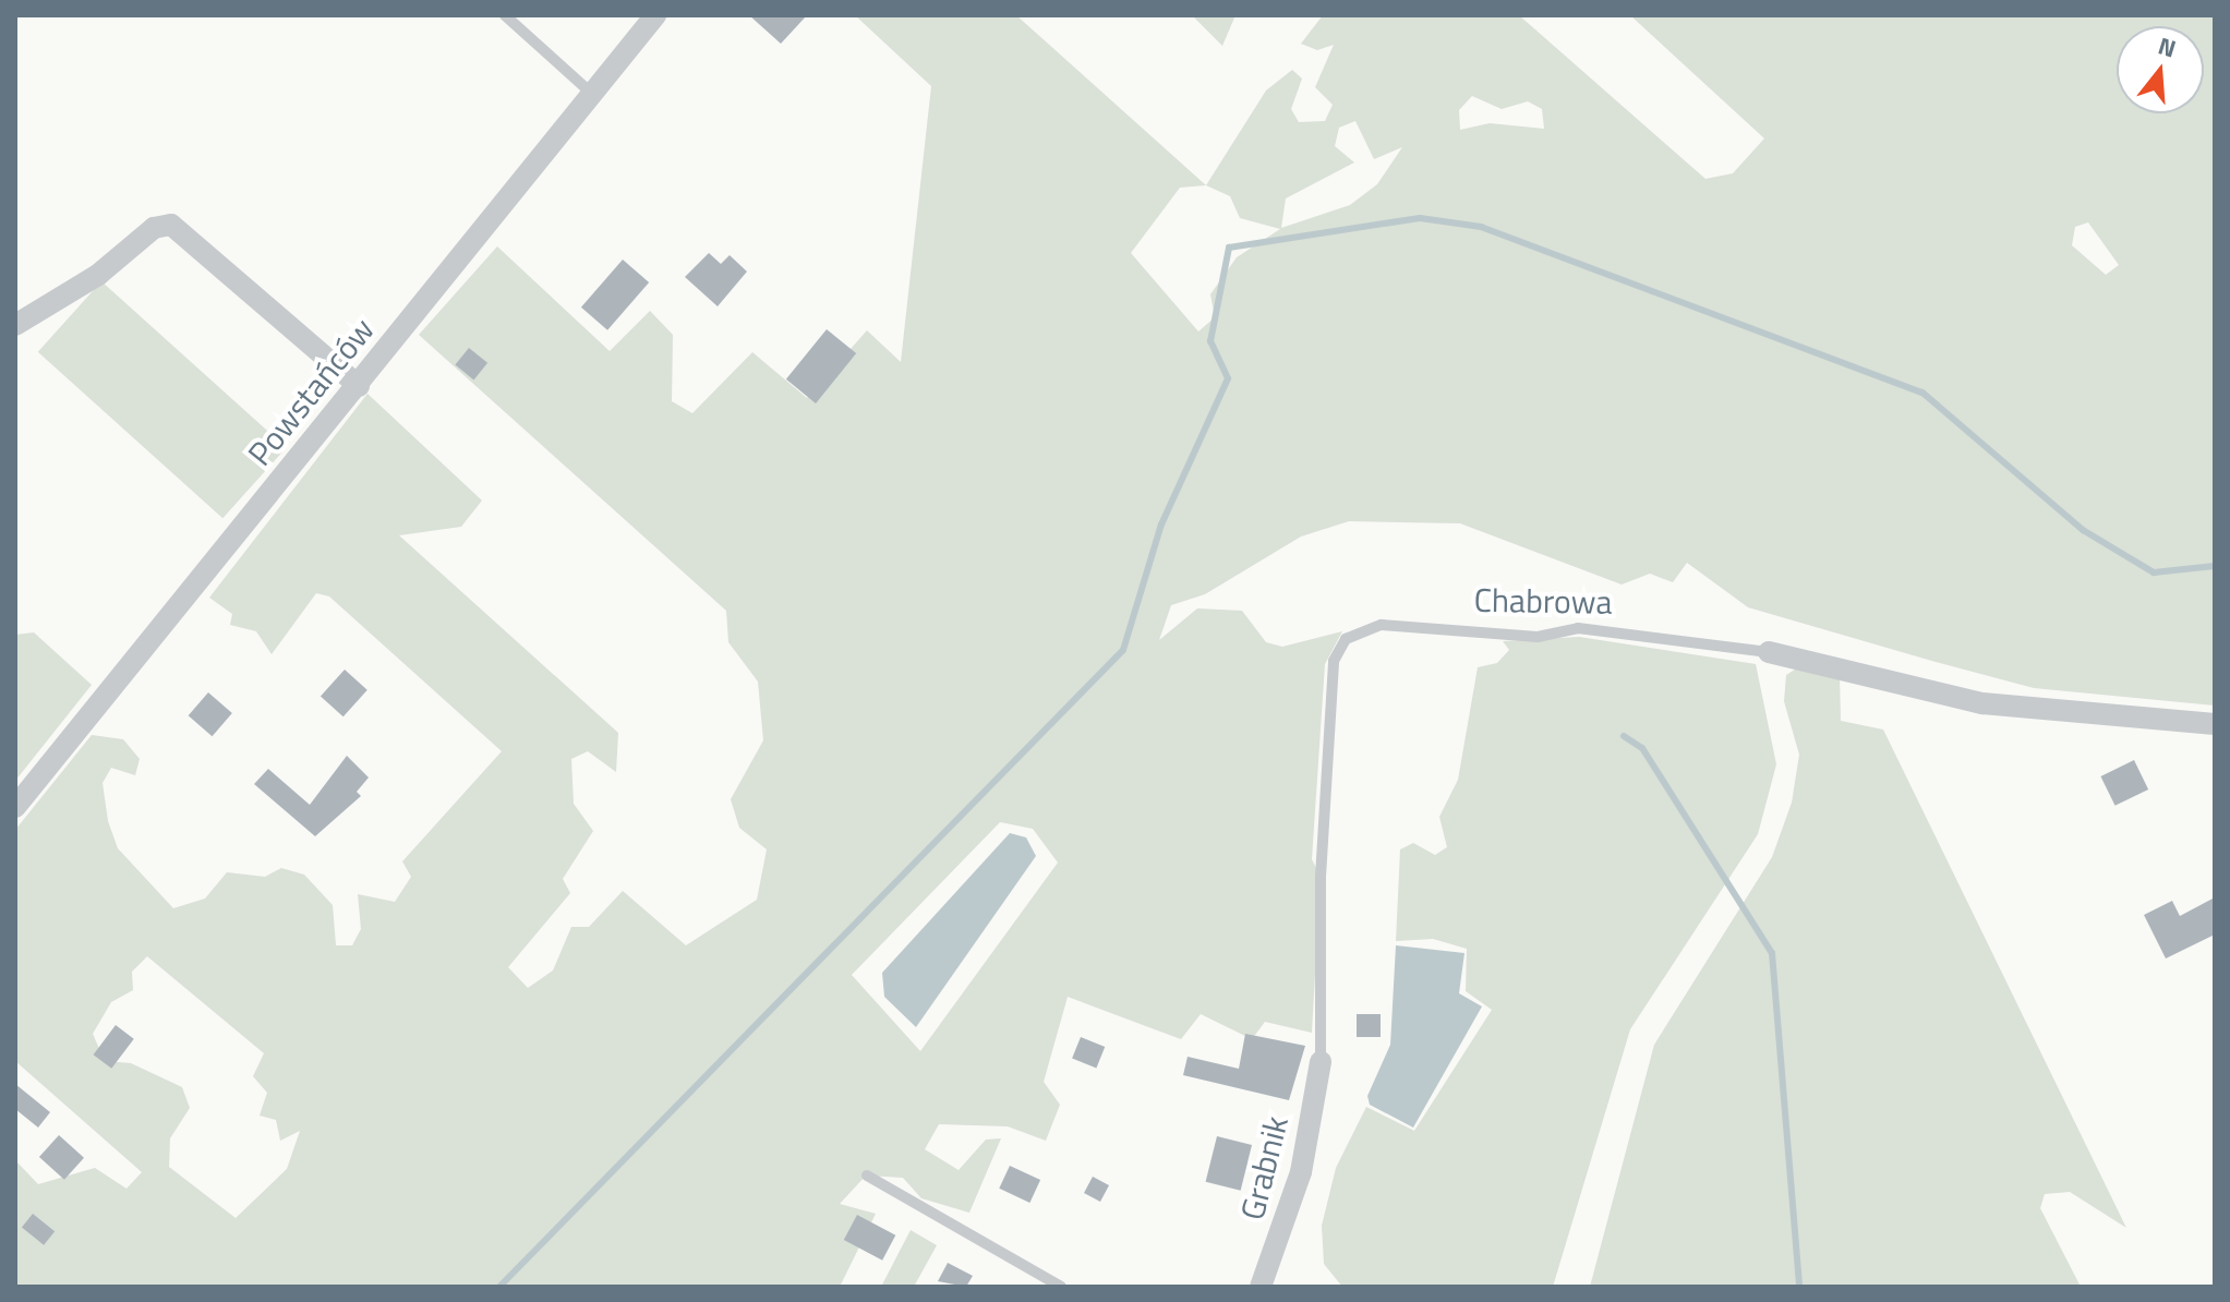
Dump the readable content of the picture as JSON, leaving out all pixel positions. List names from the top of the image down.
{
  "streets": {
    "street": ["Powstańców", "Chabrowa", "Grabnik"]
  },
  "crossings": [
    ["Chabrowa", "Grabnik"]
  ],
  "north": "top"
}
